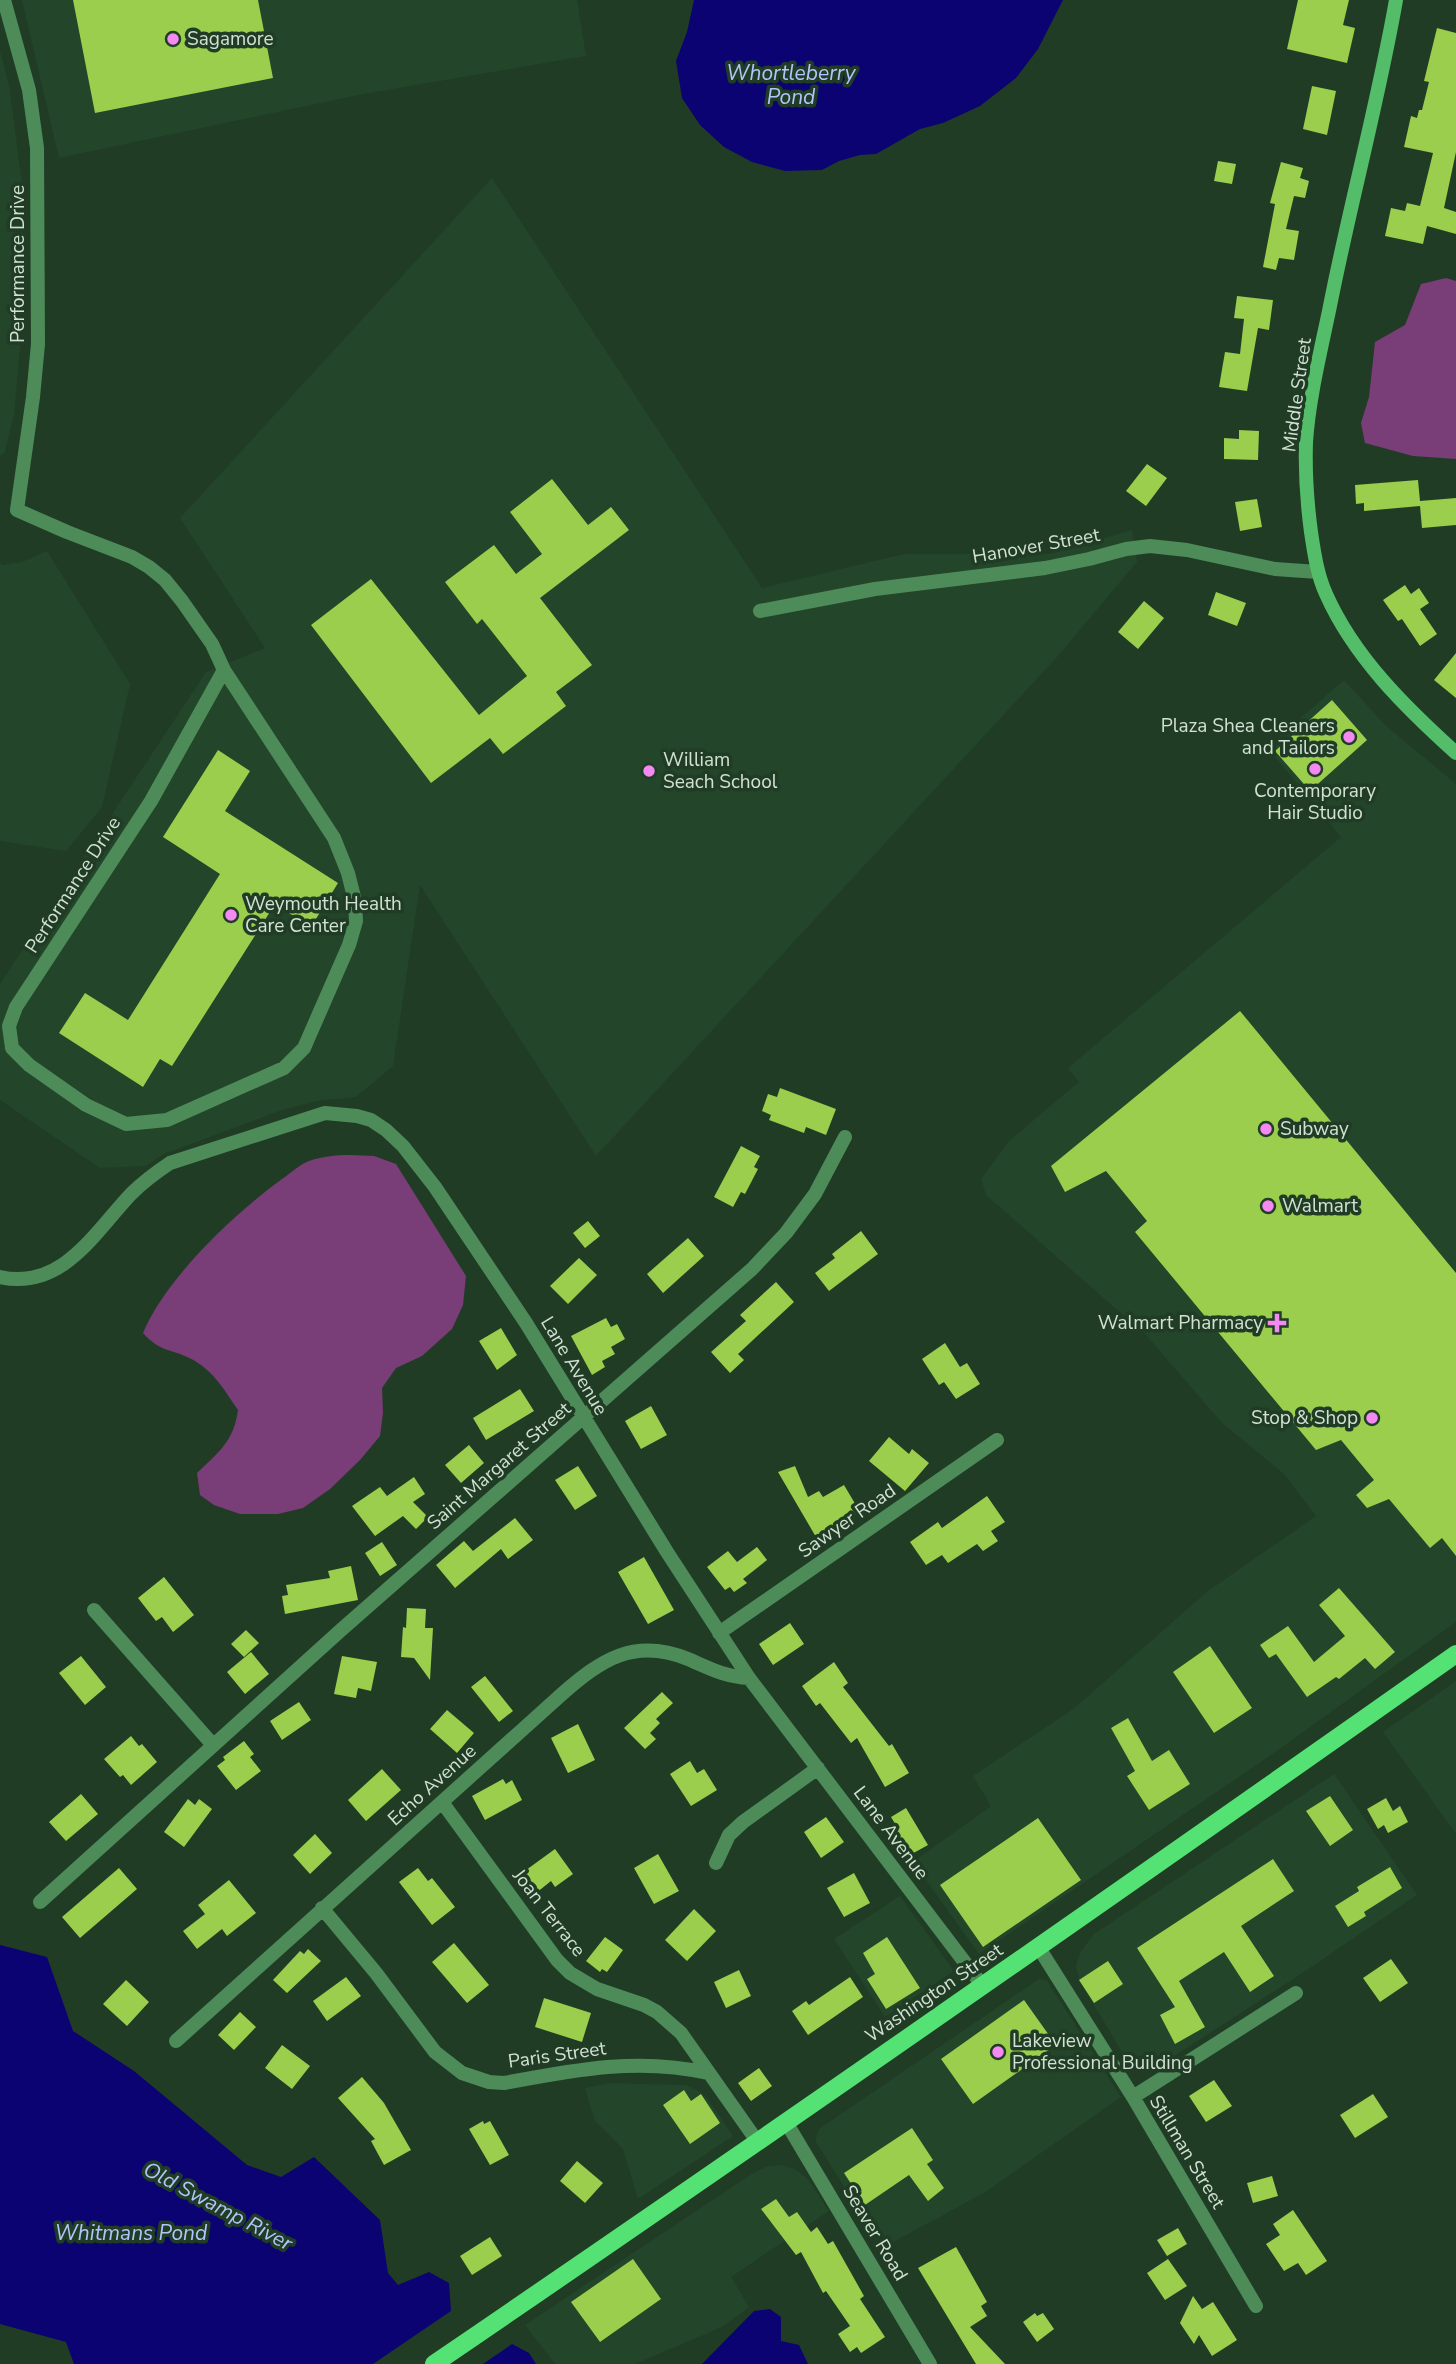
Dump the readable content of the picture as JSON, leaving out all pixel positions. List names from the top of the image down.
{
  "streets": {
    "main road": ["Middle Street", "Washington Street"],
    "street": [
      "Performance Drive",
      "Hanover Street",
      "Lane Avenue",
      "Saint Margaret Street",
      "Sawyer Road",
      "Echo Avenue",
      "Joan Terrace",
      "Paris Street",
      "Stillman Street",
      "Seaver Road"
    ]
  },
  "crossings": [
    ["Middle Street", "Hanover Street"],
    ["Lane Avenue", "Saint Margaret Street"],
    ["Lane Avenue", "Sawyer Road"],
    ["Lane Avenue", "Echo Avenue"],
    ["Lane Avenue", "Washington Street"],
    ["Echo Avenue", "Joan Terrace"],
    ["Echo Avenue", "Paris Street"],
    ["Joan Terrace", "Washington Street"],
    ["Joan Terrace", "Paris Street"],
    ["Washington Street", "Stillman Street"],
    ["Washington Street", "Seaver Road"]
  ],
  "water": ["Whortleberry Pond", "Old Swamp River", "Whitmans Pond"],
  "places": {
    "other": [
      "Sagamore",
      "Plaza Shea Cleaners and Tailors",
      "Contemporary Hair Studio",
      "William Seach School",
      "Weymouth Health Care Center",
      "Subway",
      "Walmart",
      "Stop & Shop",
      "Lakeview Professional Building"
    ],
    "health": ["Walmart Pharmacy"]
  }
}
